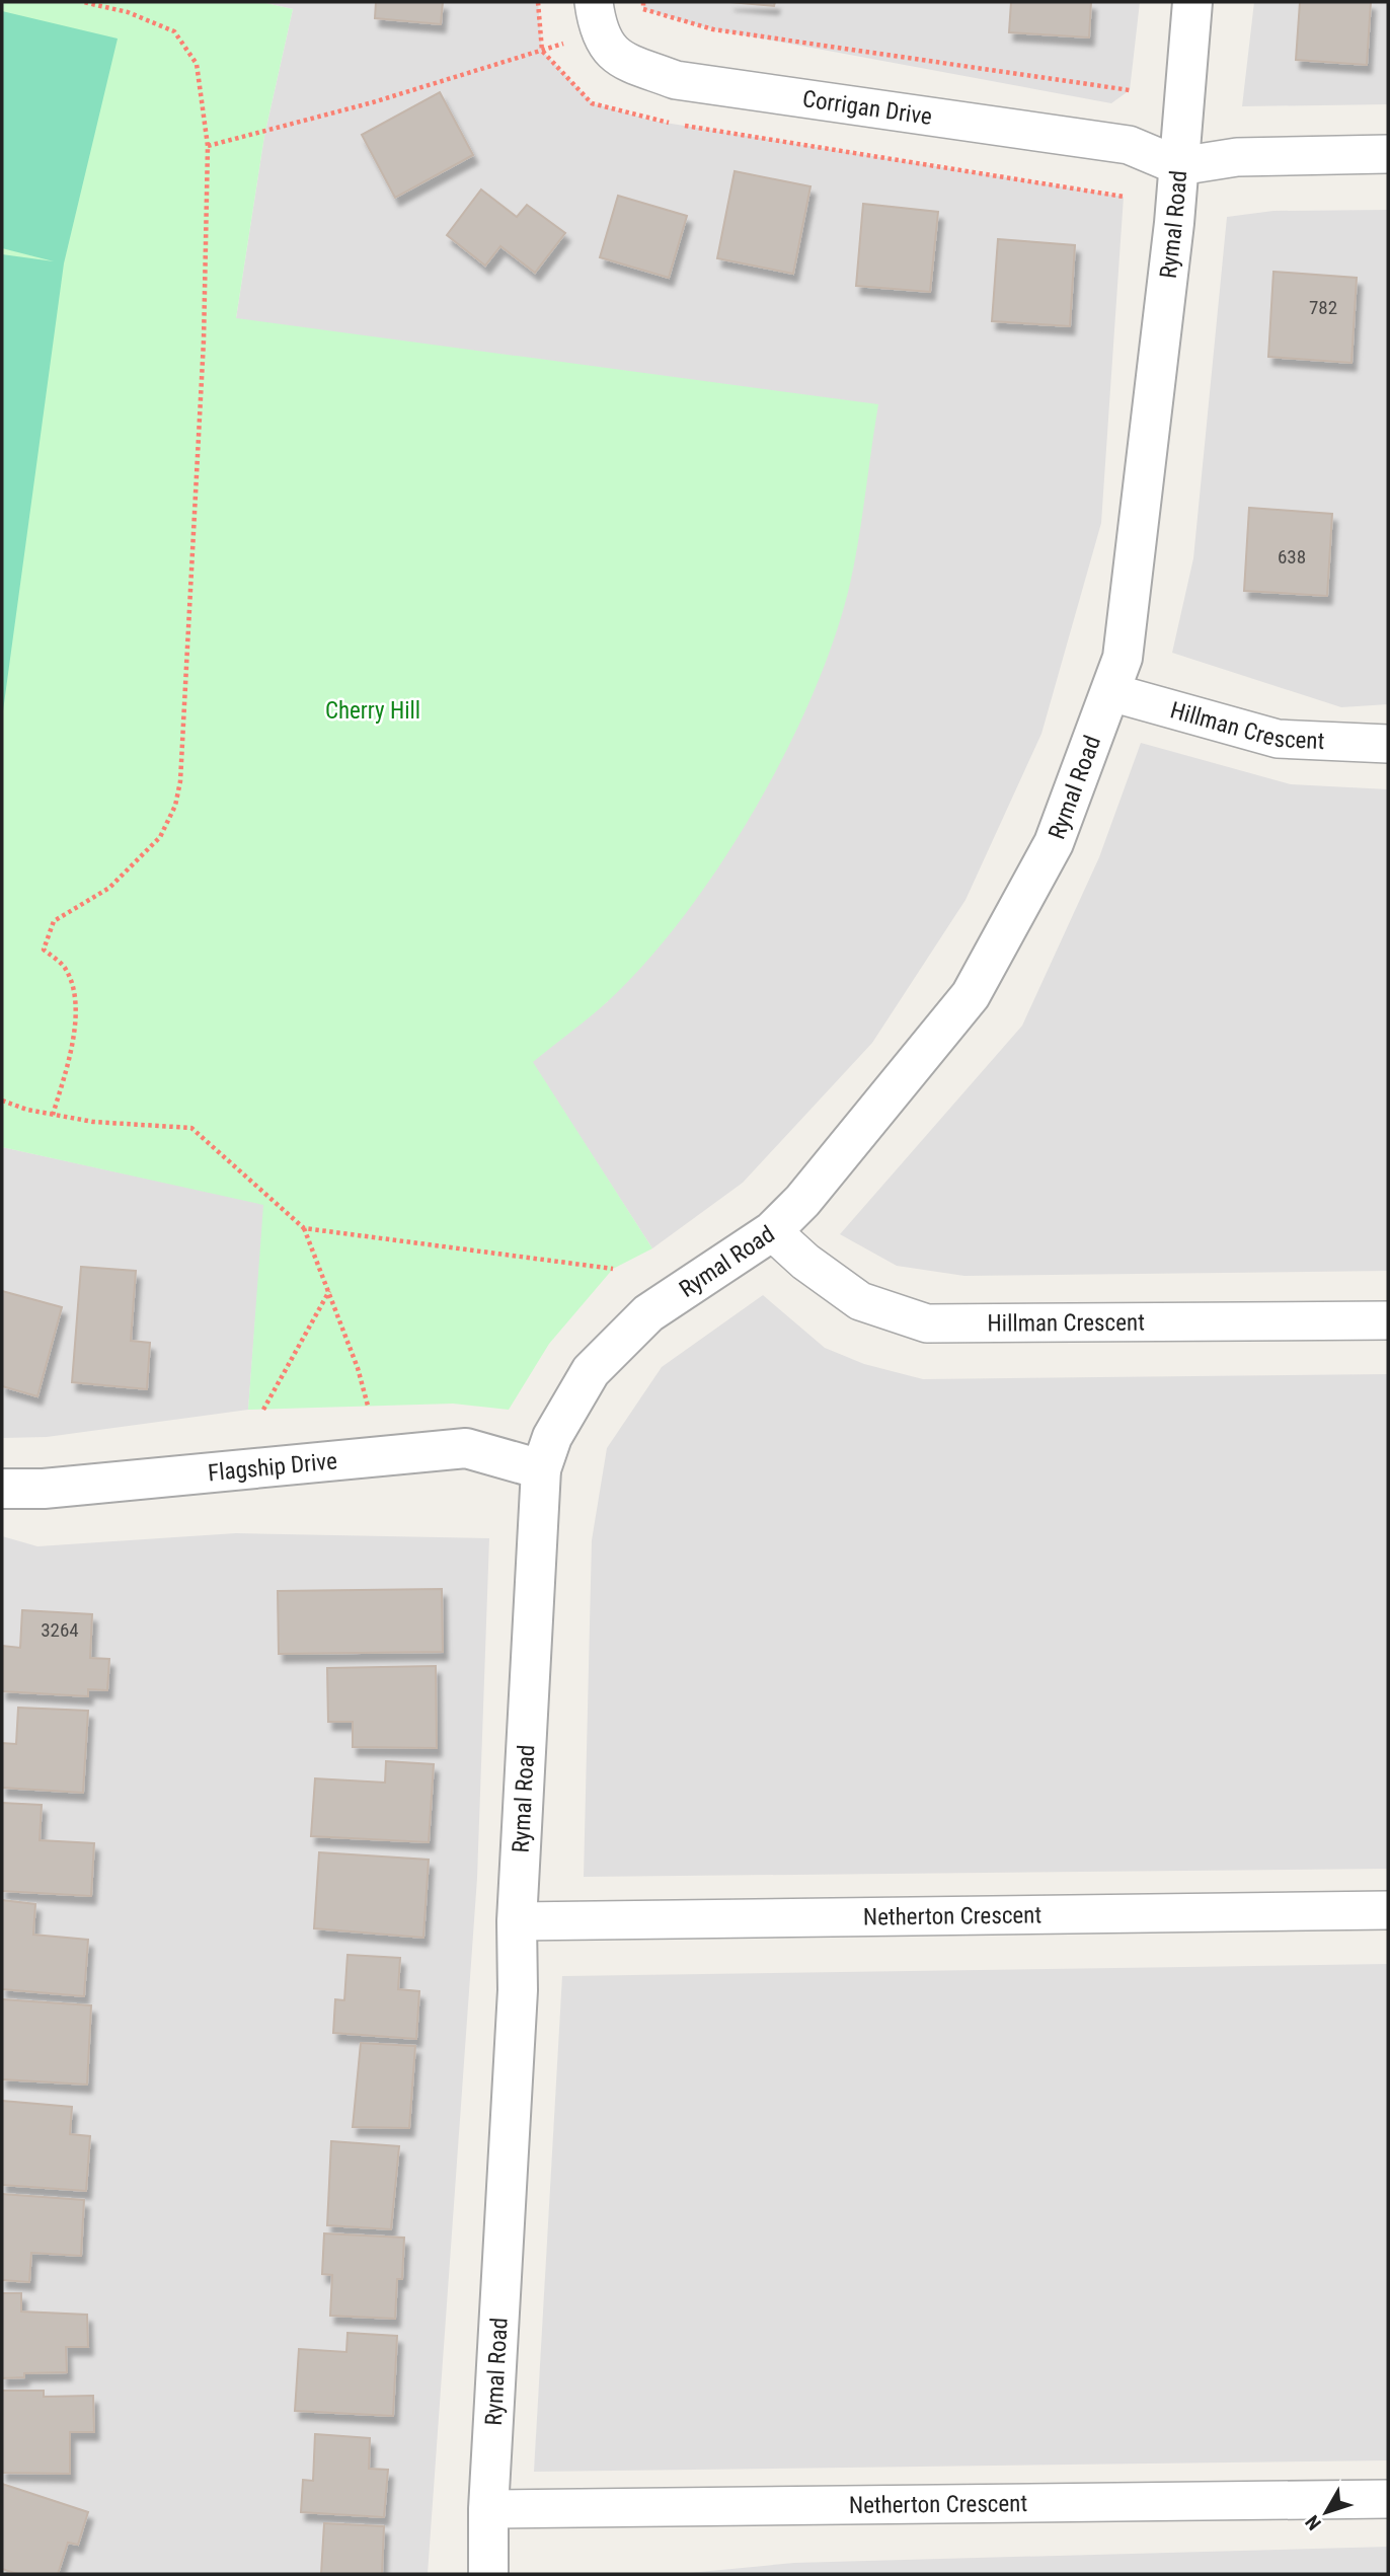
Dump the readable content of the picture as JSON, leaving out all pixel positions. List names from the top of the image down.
{
  "streets": {
    "street": [
      "Corrigan Drive",
      "Rymal Road",
      "Hillman Crescent",
      "Flagship Drive",
      "Netherton Crescent"
    ]
  },
  "crossings": [
    ["Corrigan Drive", "Rymal Road"],
    ["Rymal Road", "Hillman Crescent"],
    ["Rymal Road", "Flagship Drive"],
    ["Rymal Road", "Netherton Crescent"]
  ],
  "parks": ["Cherry Hill"],
  "house_numbers": ["782", "638", "3264"],
  "north": "bottom left"
}
